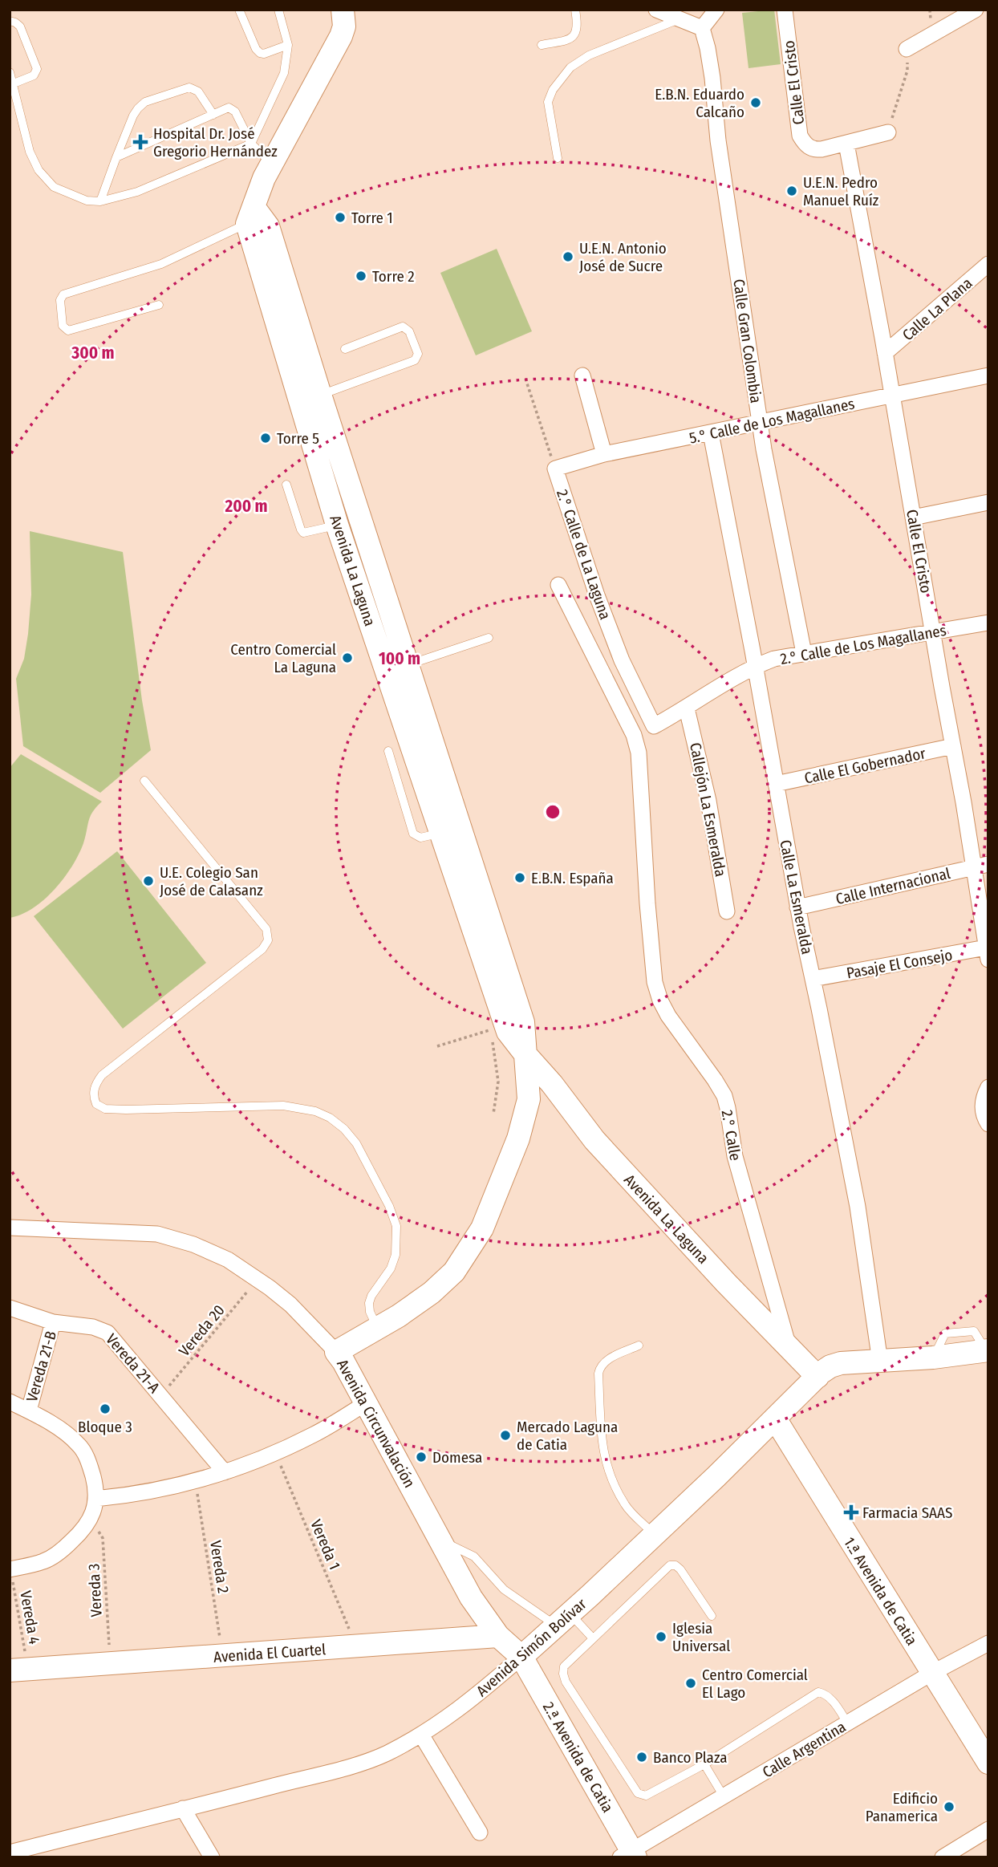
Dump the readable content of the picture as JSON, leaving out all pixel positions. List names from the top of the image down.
{
  "streets": {
    "street": [
      "Calle El Cristo",
      "Calle La Plana",
      "Calle Gran Colombia",
      "5.° Calle de Los Magallanes",
      "2.° Calle de La Laguna",
      "Avenida La Laguna",
      "2.° Calle de Los Magallanes",
      "Calle El Gobernador",
      "Callejón La Esmeralda",
      "Calle Internacional",
      "Calle La Esmeralda",
      "Pasaje El Consejo",
      "2.° Calle",
      "Vereda 21-A",
      "Vereda 21-B",
      "Avenida Circunvalación",
      "1.ª Avenida de Catia",
      "Avenida Simón Bolívar",
      "Avenida El Cuartel",
      "Calle Argentina",
      "2.ª Avenida de Catia"
    ],
    "path": [
      "Vereda 20",
      "Vereda 1",
      "Vereda 2",
      "Vereda 3",
      "Vereda 4"
    ]
  },
  "crossings": [
    ["Calle El Cristo", "Calle La Plana"],
    ["Calle El Cristo", "5.° Calle de Los Magallanes"],
    ["Calle El Cristo", "2.° Calle de Los Magallanes"],
    ["Calle El Cristo", "Calle El Gobernador"],
    ["Calle El Cristo", "Calle Internacional"],
    ["Calle El Cristo", "Pasaje El Consejo"],
    ["Calle Gran Colombia", "5.° Calle de Los Magallanes"],
    ["Calle Gran Colombia", "2.° Calle de Los Magallanes"],
    ["5.° Calle de Los Magallanes", "2.° Calle de La Laguna"],
    ["5.° Calle de Los Magallanes", "Calle La Esmeralda"],
    ["2.° Calle de La Laguna", "2.° Calle de Los Magallanes"],
    ["2.° Calle de La Laguna", "2.° Calle"],
    ["Avenida La Laguna", "2.° Calle"],
    ["Avenida La Laguna", "Avenida Circunvalación"],
    ["Avenida La Laguna", "Avenida Simón Bolívar"],
    ["2.° Calle de Los Magallanes", "Callejón La Esmeralda"],
    ["2.° Calle de Los Magallanes", "Calle La Esmeralda"],
    ["Calle El Gobernador", "Calle La Esmeralda"],
    ["Calle Internacional", "Calle La Esmeralda"],
    ["Calle La Esmeralda", "Pasaje El Consejo"],
    ["Calle La Esmeralda", "Avenida Simón Bolívar"],
    ["Vereda 20", "Vereda 21-A"],
    ["Vereda 20", "Avenida Circunvalación"],
    ["Vereda 21-A", "Vereda 21-B"],
    ["Avenida Circunvalación", "Avenida El Cuartel"],
    ["Vereda 1", "Avenida El Cuartel"],
    ["Vereda 2", "Avenida El Cuartel"],
    ["Vereda 3", "Avenida El Cuartel"],
    ["1.ª Avenida de Catia", "Avenida Simón Bolívar"],
    ["1.ª Avenida de Catia", "Calle Argentina"],
    ["Vereda 4", "Avenida El Cuartel"],
    ["Avenida Simón Bolívar", "2.ª Avenida de Catia"],
    ["Calle Argentina", "2.ª Avenida de Catia"]
  ],
  "places": {
    "other": [
      "E.B.N. Eduardo Calcaño",
      "U.E.N. Pedro Manuel Ruíz",
      "Torre 1",
      "U.E.N. Antonio José de Sucre",
      "Torre 2",
      "Torre 5",
      "Centro Comercial La Laguna",
      "E.B.N. España",
      "U.E. Colegio San José de Calasanz",
      "Bloque 3",
      "Mercado Laguna de Catia",
      "Domesa",
      "Iglesia Universal",
      "Centro Comercial El Lago",
      "Banco Plaza",
      "Edificio Panamerica"
    ],
    "health": ["Hospital Dr. José Gregorio Hernández", "Farmacia SAAS"]
  },
  "rings": ["300 m", "200 m", "100 m"]
}
